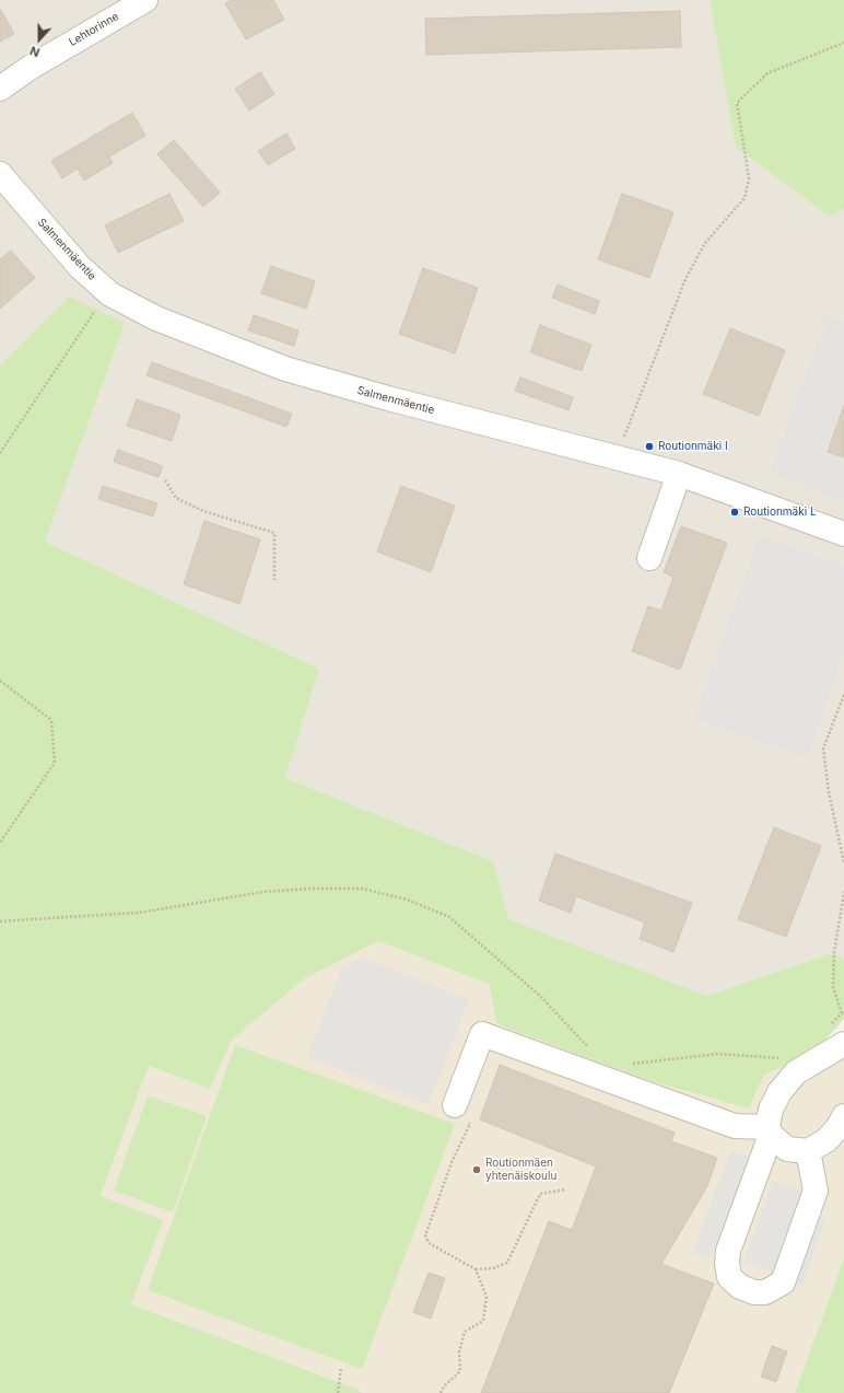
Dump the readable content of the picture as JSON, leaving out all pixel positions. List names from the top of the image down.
{
  "streets": {
    "street": ["Lehtorinne", "Salmenmäentie"]
  },
  "places": ["Routionmäki I", "Routionmäki L", "Routionmäen yhtenäiskoulu"],
  "north": "bottom"
}
